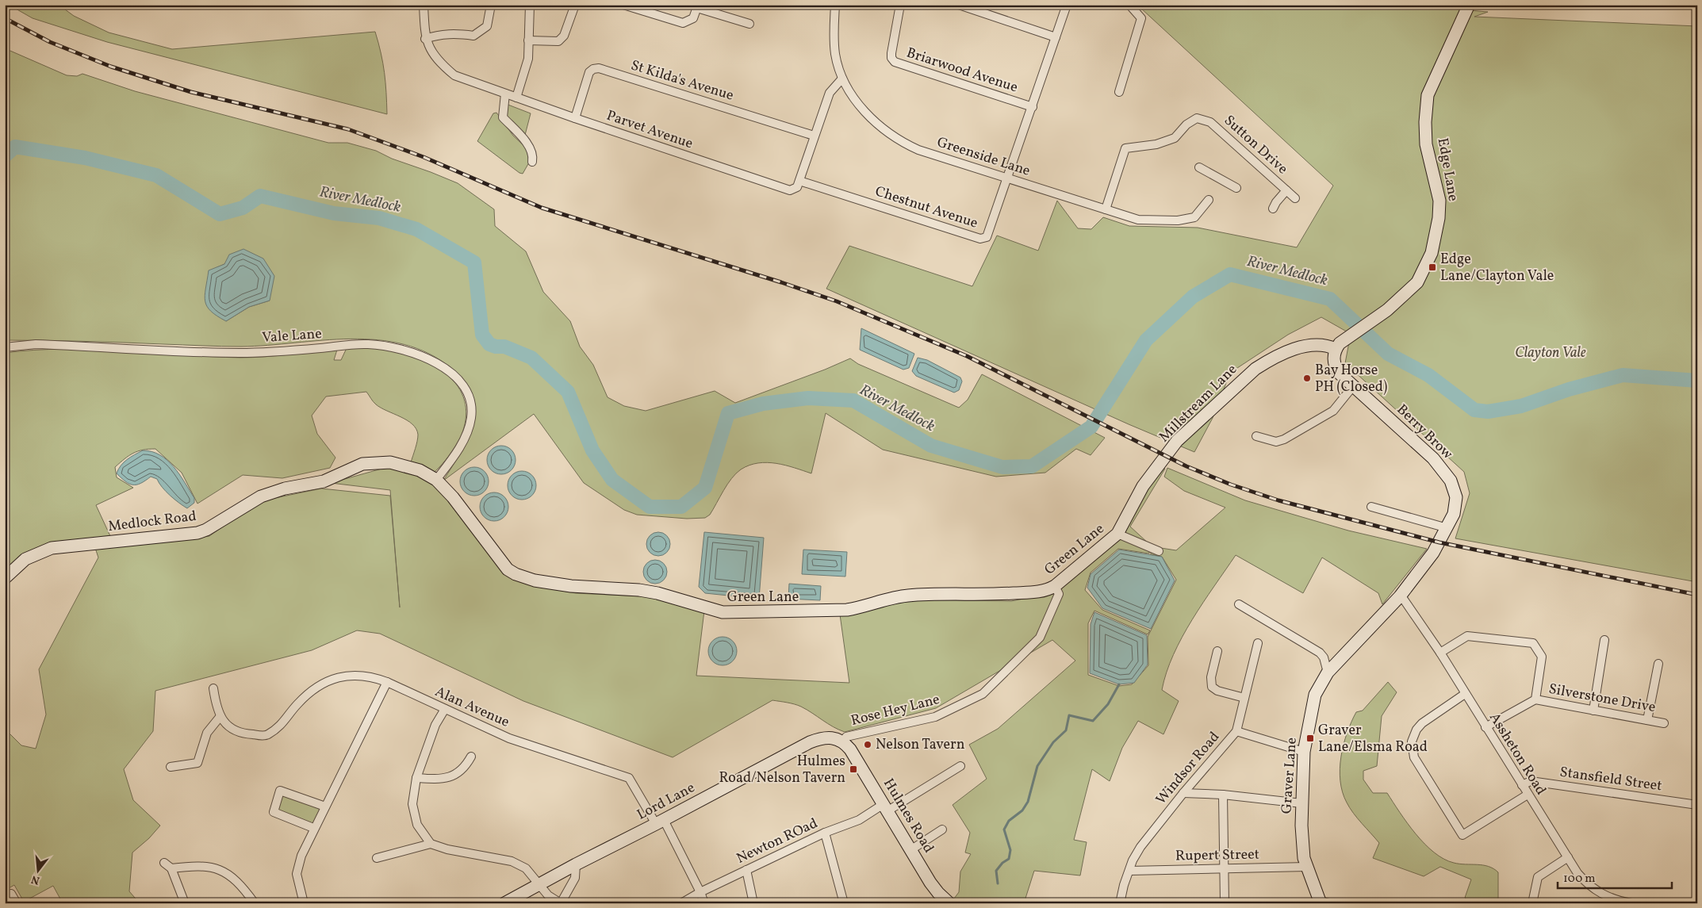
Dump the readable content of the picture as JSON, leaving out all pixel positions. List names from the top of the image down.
{
  "streets": {
    "street": [
      "Briarwood Avenue",
      "St Kilda's Avenue",
      "Parvet Avenue",
      "Sutton Drive",
      "Greenside Lane",
      "Edge Lane",
      "Chestnut Avenue",
      "Vale Lane",
      "Millstream Lane",
      "Berry Brow",
      "Medlock Road",
      "Green Lane",
      "Silverstone Drive",
      "Alan Avenue",
      "Rose Hey Lane",
      "Assheton Road",
      "Windsor Road",
      "Graver Lane",
      "Stansfield Street",
      "Lord Lane",
      "Hulmes Road",
      "Newton ROad",
      "Rupert Street"
    ]
  },
  "crossings": [
    ["St Kilda's Avenue", "Parvet Avenue"],
    ["Parvet Avenue", "Chestnut Avenue"],
    ["Sutton Drive", "Greenside Lane"],
    ["Greenside Lane", "Chestnut Avenue"],
    ["Edge Lane", "Millstream Lane"],
    ["Edge Lane", "Berry Brow"],
    ["Vale Lane", "Medlock Road"],
    ["Vale Lane", "Green Lane"],
    ["Millstream Lane", "Berry Brow"],
    ["Millstream Lane", "Green Lane"],
    ["Berry Brow", "Assheton Road"],
    ["Berry Brow", "Graver Lane"],
    ["Medlock Road", "Green Lane"],
    ["Green Lane", "Rose Hey Lane"],
    ["Alan Avenue", "Lord Lane"],
    ["Alan Avenue", "Newton ROad"],
    ["Rose Hey Lane", "Lord Lane"],
    ["Rose Hey Lane", "Hulmes Road"],
    ["Assheton Road", "Stansfield Street"],
    ["Windsor Road", "Rupert Street"],
    ["Graver Lane", "Rupert Street"],
    ["Lord Lane", "Hulmes Road"],
    ["Hulmes Road", "Newton ROad"]
  ],
  "water": ["River Medlock"],
  "parks": ["Clayton Vale"],
  "places": {
    "transit": ["Edge Lane/Clayton Vale", "Graver Lane/Elsma Road", "Hulmes Road/Nelson Tavern"],
    "other": ["Bay Horse PH (Closed)", "Nelson Tavern"]
  },
  "scale_bar": "100 m",
  "north": "bottom"
}
